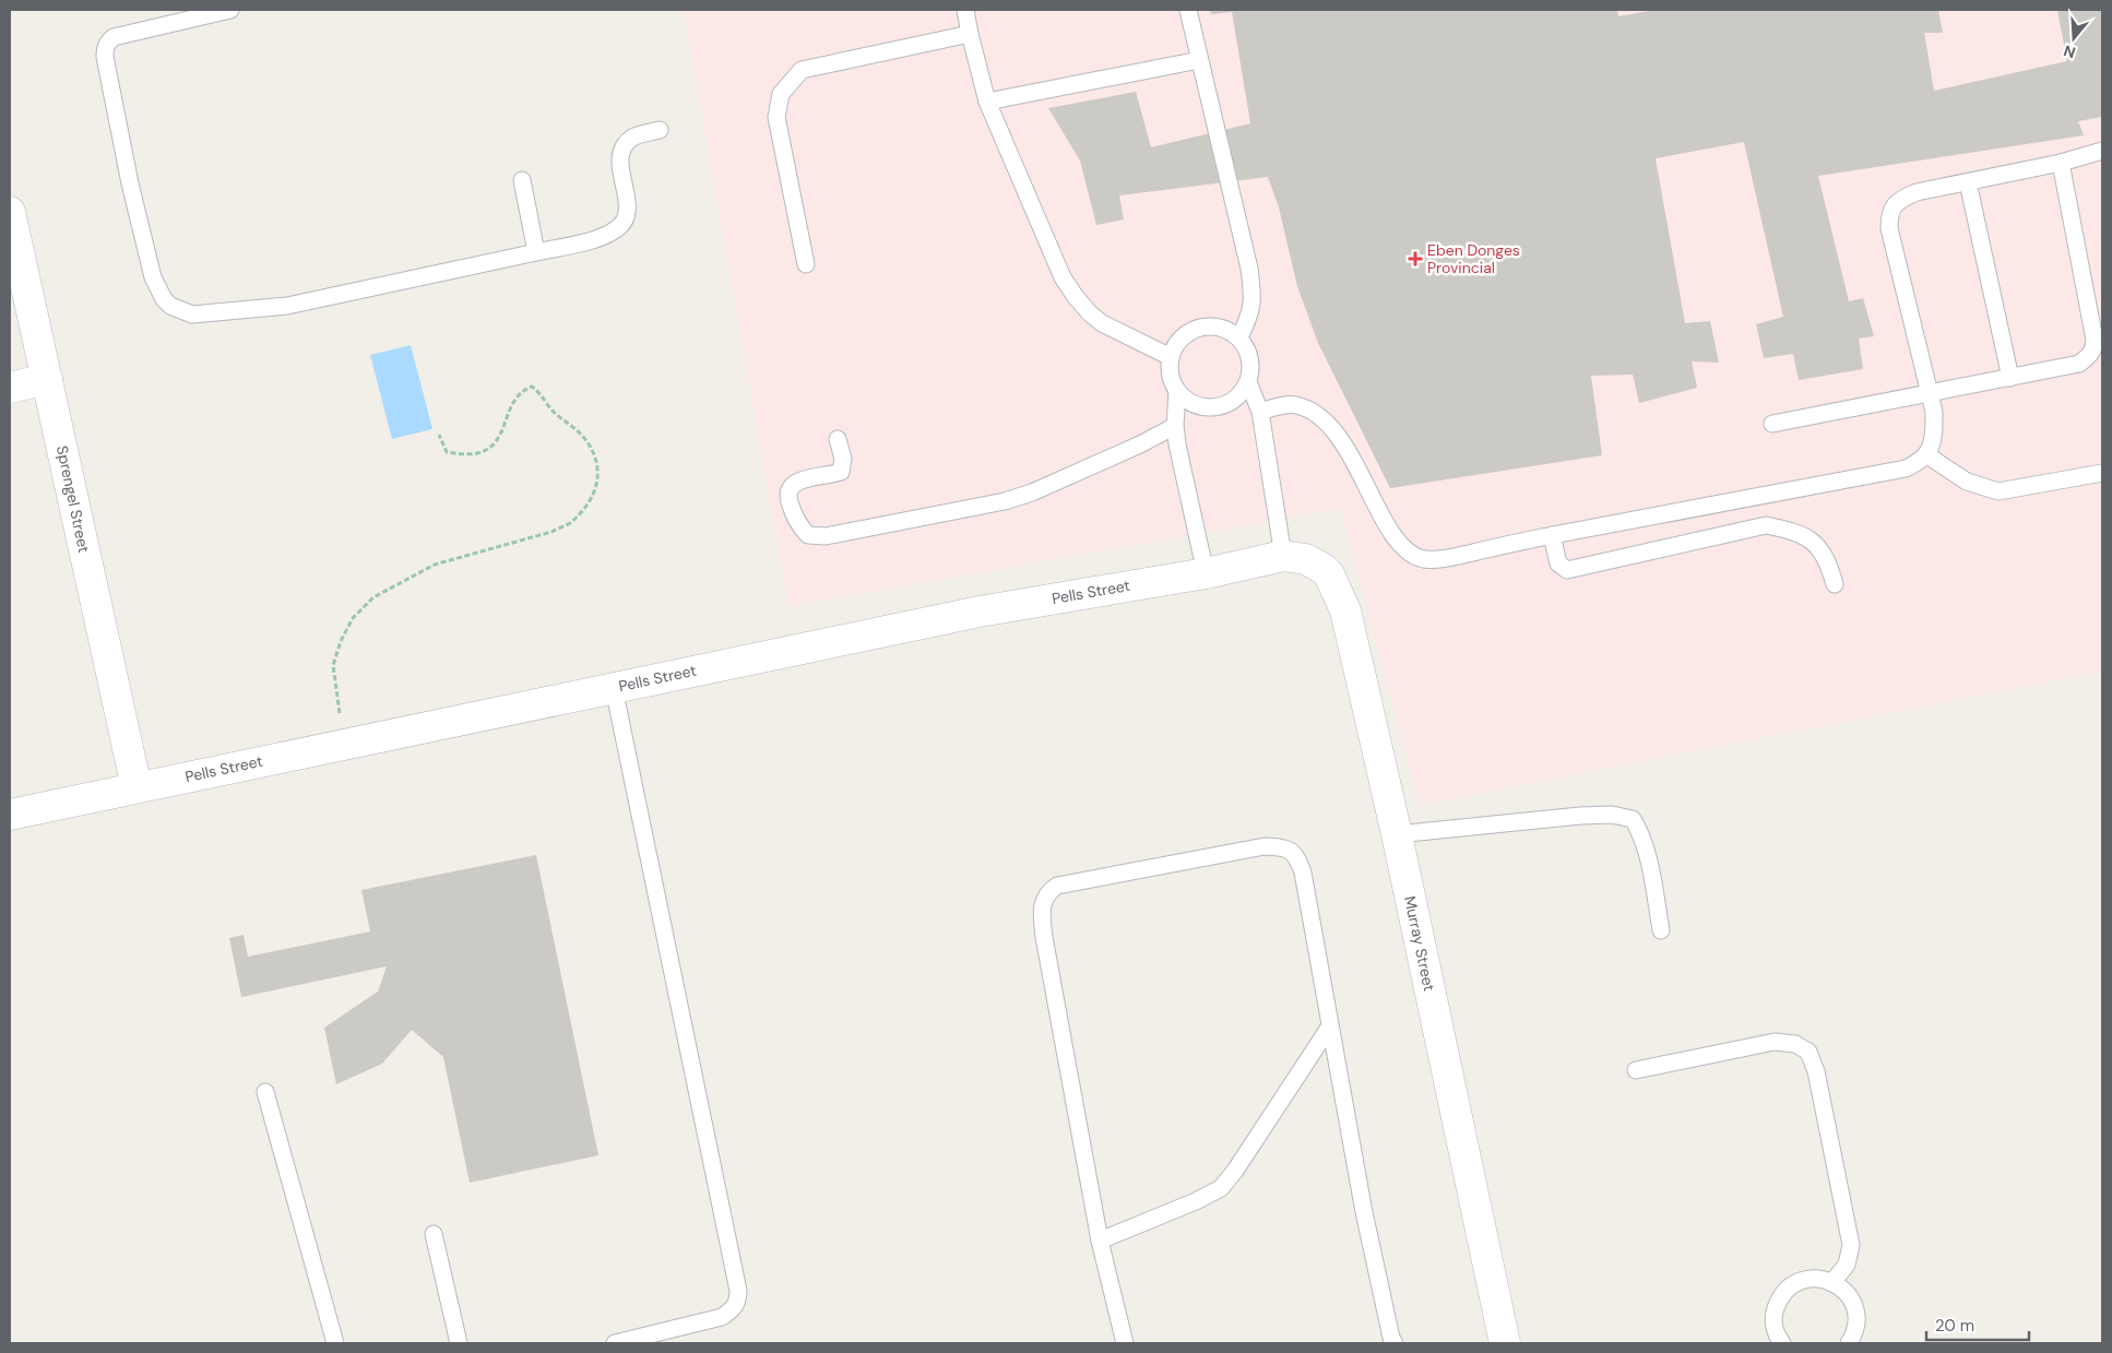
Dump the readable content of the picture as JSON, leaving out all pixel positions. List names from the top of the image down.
{
  "streets": {
    "street": ["Sprengel Street", "Pells Street", "Murray Street"]
  },
  "crossings": [
    ["Sprengel Street", "Pells Street"],
    ["Pells Street", "Murray Street"]
  ],
  "places": {
    "health": ["Eben Donges Provincial"]
  },
  "scale_bar": "20 m",
  "north": "bottom"
}
